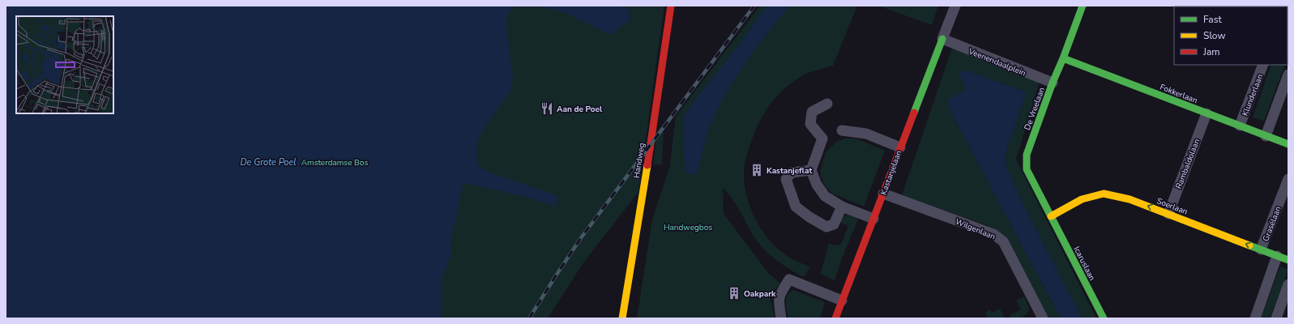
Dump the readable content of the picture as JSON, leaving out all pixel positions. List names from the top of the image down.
{
  "streets": {
    "street": [
      "Veenendaalplein",
      "Fokkerlaan",
      "Klunderlaan",
      "De Vreelaan",
      "Handweg",
      "Rambaldolaan",
      "Kastanjelaan",
      "Soerlaan",
      "Grasélaan",
      "Wilgenlaan",
      "Icaruslaan"
    ]
  },
  "crossings": [
    ["Veenendaalplein", "De Vreelaan"],
    ["Fokkerlaan", "Klunderlaan"],
    ["Fokkerlaan", "De Vreelaan"],
    ["Fokkerlaan", "Rambaldolaan"],
    ["De Vreelaan", "Soerlaan"],
    ["De Vreelaan", "Icaruslaan"],
    ["Rambaldolaan", "Soerlaan"],
    ["Kastanjelaan", "Wilgenlaan"],
    ["Soerlaan", "Grasélaan"],
    ["Soerlaan", "Icaruslaan"]
  ],
  "one_way": ["Soerlaan"],
  "water": ["De Grote Poel"],
  "parks": ["Amsterdamse Bos", "Handwegbos"],
  "places": {
    "restaurant": ["Aan de Poel"],
    "building": ["Kastanjeflat", "Oakpark"]
  },
  "legend": ["Fast", "Slow", "Jam"]
}
